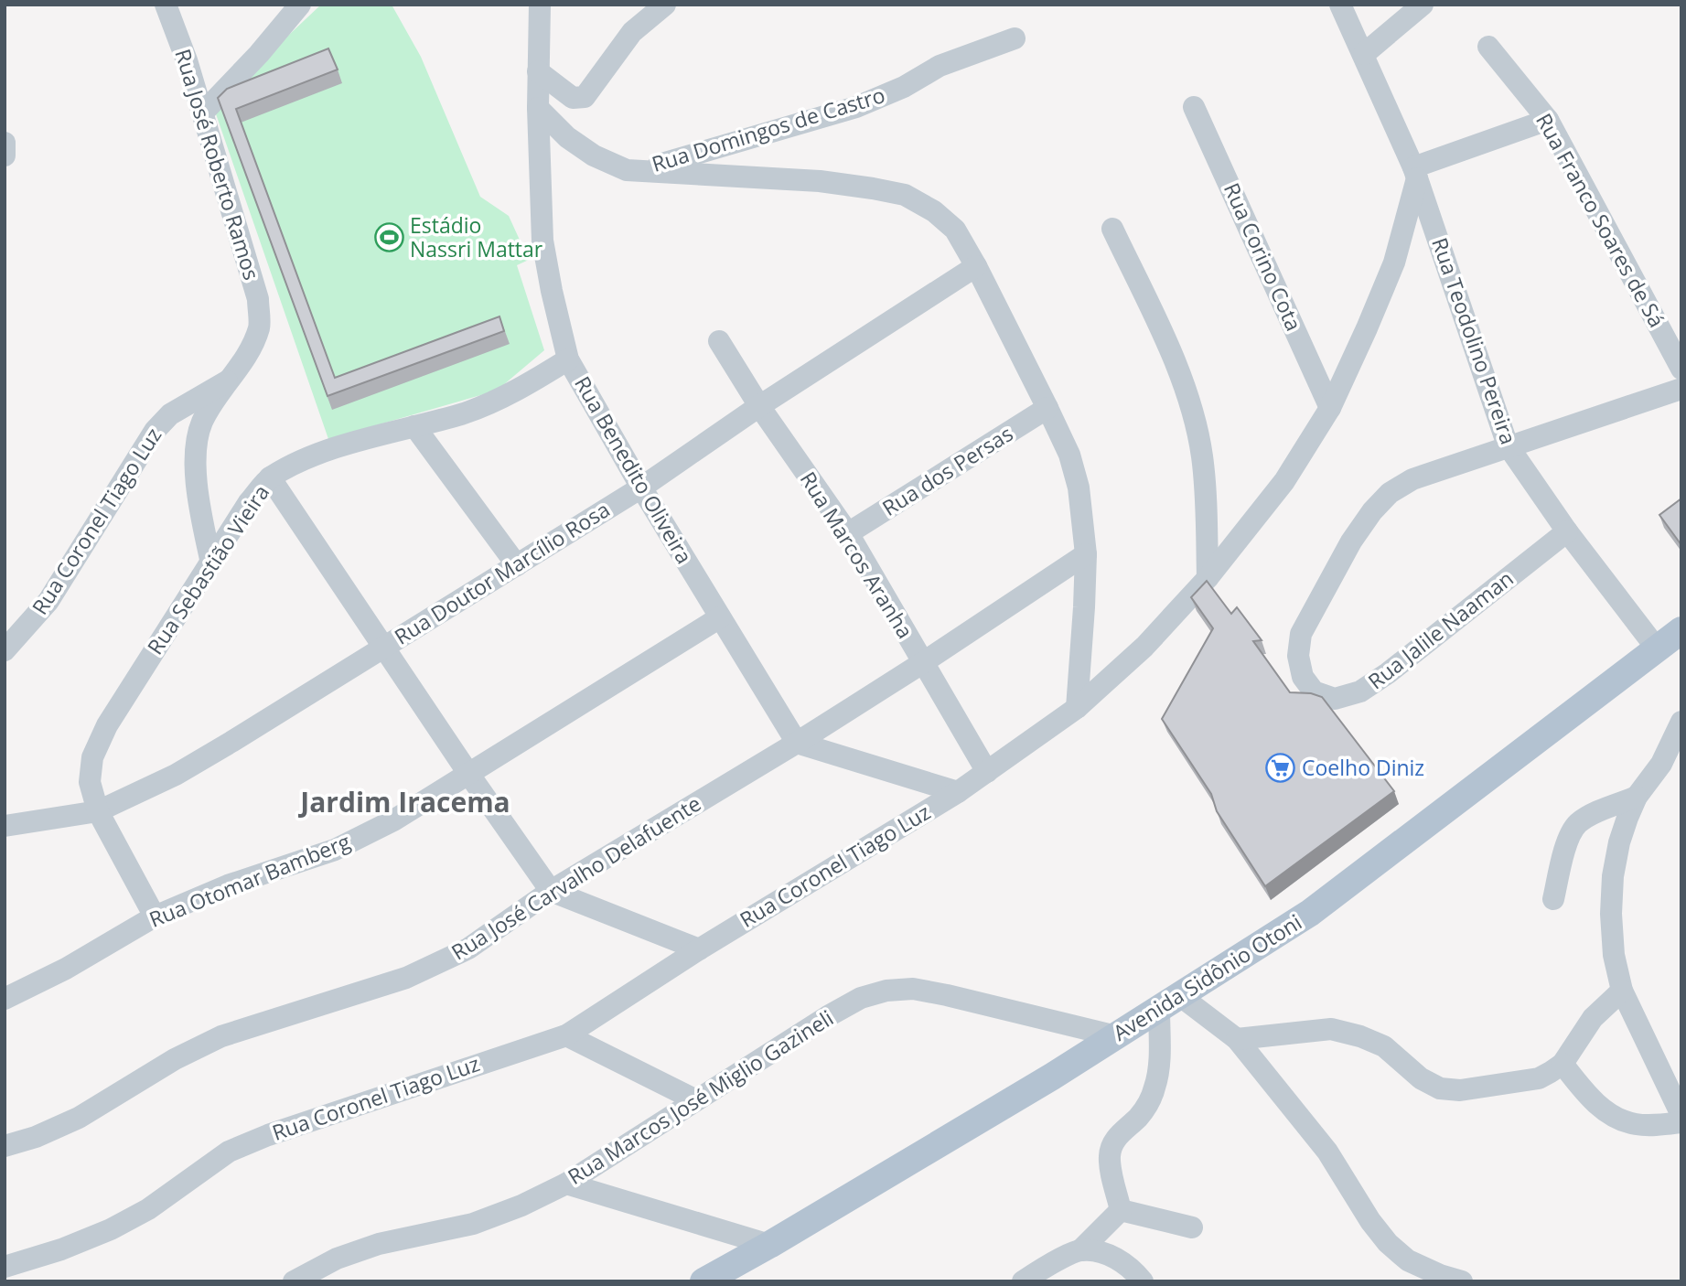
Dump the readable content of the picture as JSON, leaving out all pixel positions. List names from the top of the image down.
{
  "streets": {
    "main road": ["Avenida Sidônio Otoni"],
    "street": [
      "Rua Domingos de Castro",
      "Rua José Roberto Ramos",
      "Rua Franco Soares de Sá",
      "Rua Corino Cota",
      "Rua Teodolino Pereira",
      "Rua Benedito Oliveira",
      "Rua dos Persas",
      "Rua Coronel Tiago Luz",
      "Rua Marcos Aranha",
      "Rua Sebastião Vieira",
      "Rua Doutor Marcílio Rosa",
      "Rua Jalile Naaman",
      "Rua José Carvalho Delafuente",
      "Rua Otomar Bamberg",
      "Rua Marcos José Miglio Gazineli"
    ]
  },
  "crossings": [
    ["Rua José Roberto Ramos", "Rua Coronel Tiago Luz"],
    ["Rua Corino Cota", "Rua Coronel Tiago Luz"],
    ["Rua Teodolino Pereira", "Rua Coronel Tiago Luz"],
    ["Rua Teodolino Pereira", "Rua Jalile Naaman"],
    ["Rua Teodolino Pereira", "Avenida Sidônio Otoni"],
    ["Rua Benedito Oliveira", "Rua Sebastião Vieira"],
    ["Rua Benedito Oliveira", "Rua Doutor Marcílio Rosa"],
    ["Rua Benedito Oliveira", "Rua José Carvalho Delafuente"],
    ["Rua Benedito Oliveira", "Rua Otomar Bamberg"],
    ["Rua dos Persas", "Rua Marcos Aranha"],
    ["Rua Coronel Tiago Luz", "Rua Marcos Aranha"],
    ["Rua Marcos Aranha", "Rua Doutor Marcílio Rosa"],
    ["Rua Marcos Aranha", "Rua José Carvalho Delafuente"],
    ["Rua Sebastião Vieira", "Rua Doutor Marcílio Rosa"],
    ["Rua Sebastião Vieira", "Rua Otomar Bamberg"],
    ["Avenida Sidônio Otoni", "Rua Marcos José Miglio Gazineli"]
  ],
  "districts": ["Jardim Iracema"],
  "places": {
    "sports": ["Estádio Nassri Mattar"],
    "supermarket": ["Coelho Diniz"]
  }
}
